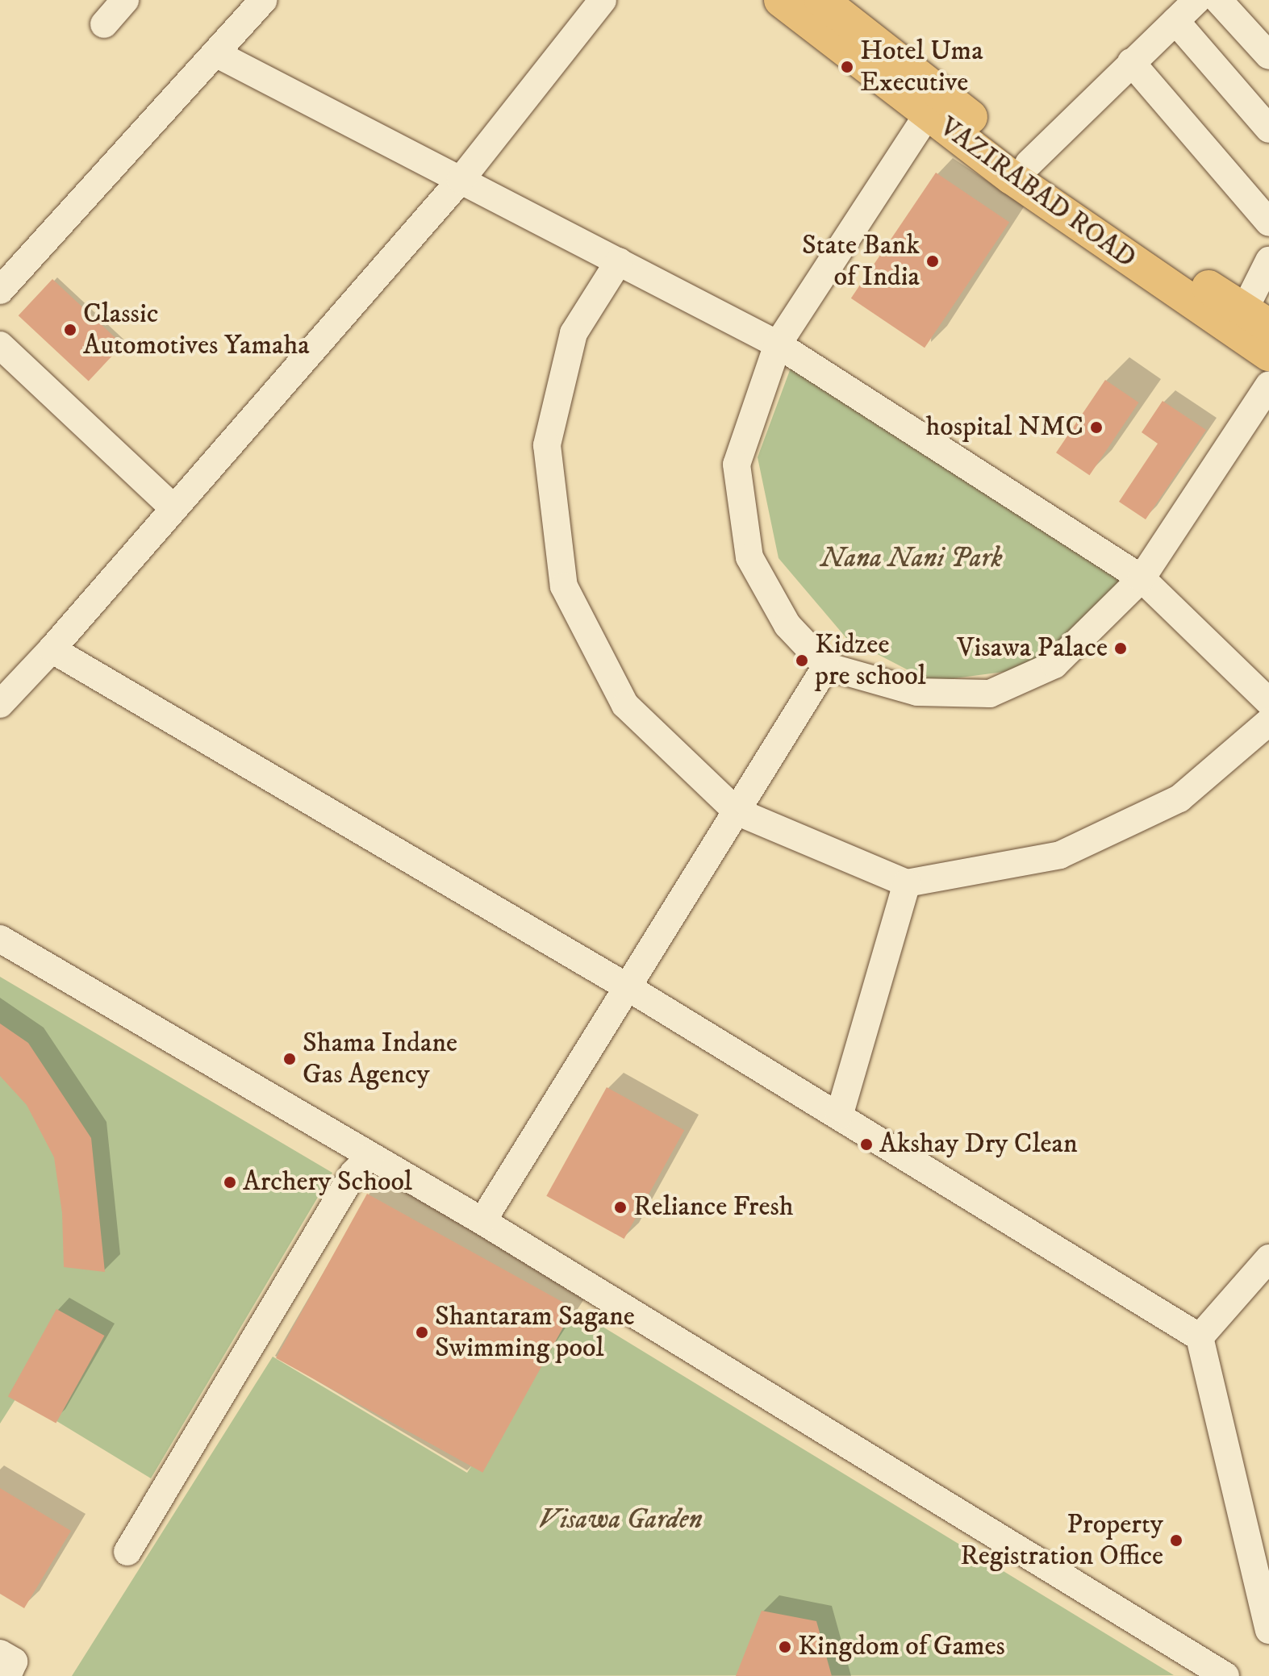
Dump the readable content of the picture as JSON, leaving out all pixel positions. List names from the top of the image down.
{
  "streets": {
    "main road": ["VAZIRABAD ROAD"]
  },
  "parks": ["Nana Nani Park", "Visawa Garden"],
  "places": [
    "Hotel Uma Executive",
    "State Bank of India",
    "Classic Automotives Yamaha",
    "hospital NMC",
    "Visawa Palace",
    "Kidzee pre school",
    "Shama Indane Gas Agency",
    "Akshay Dry Clean",
    "Archery School",
    "Reliance Fresh",
    "Shantaram Sagane Swimming pool",
    "Property Registration Office",
    "Kingdom of Games"
  ]
}
